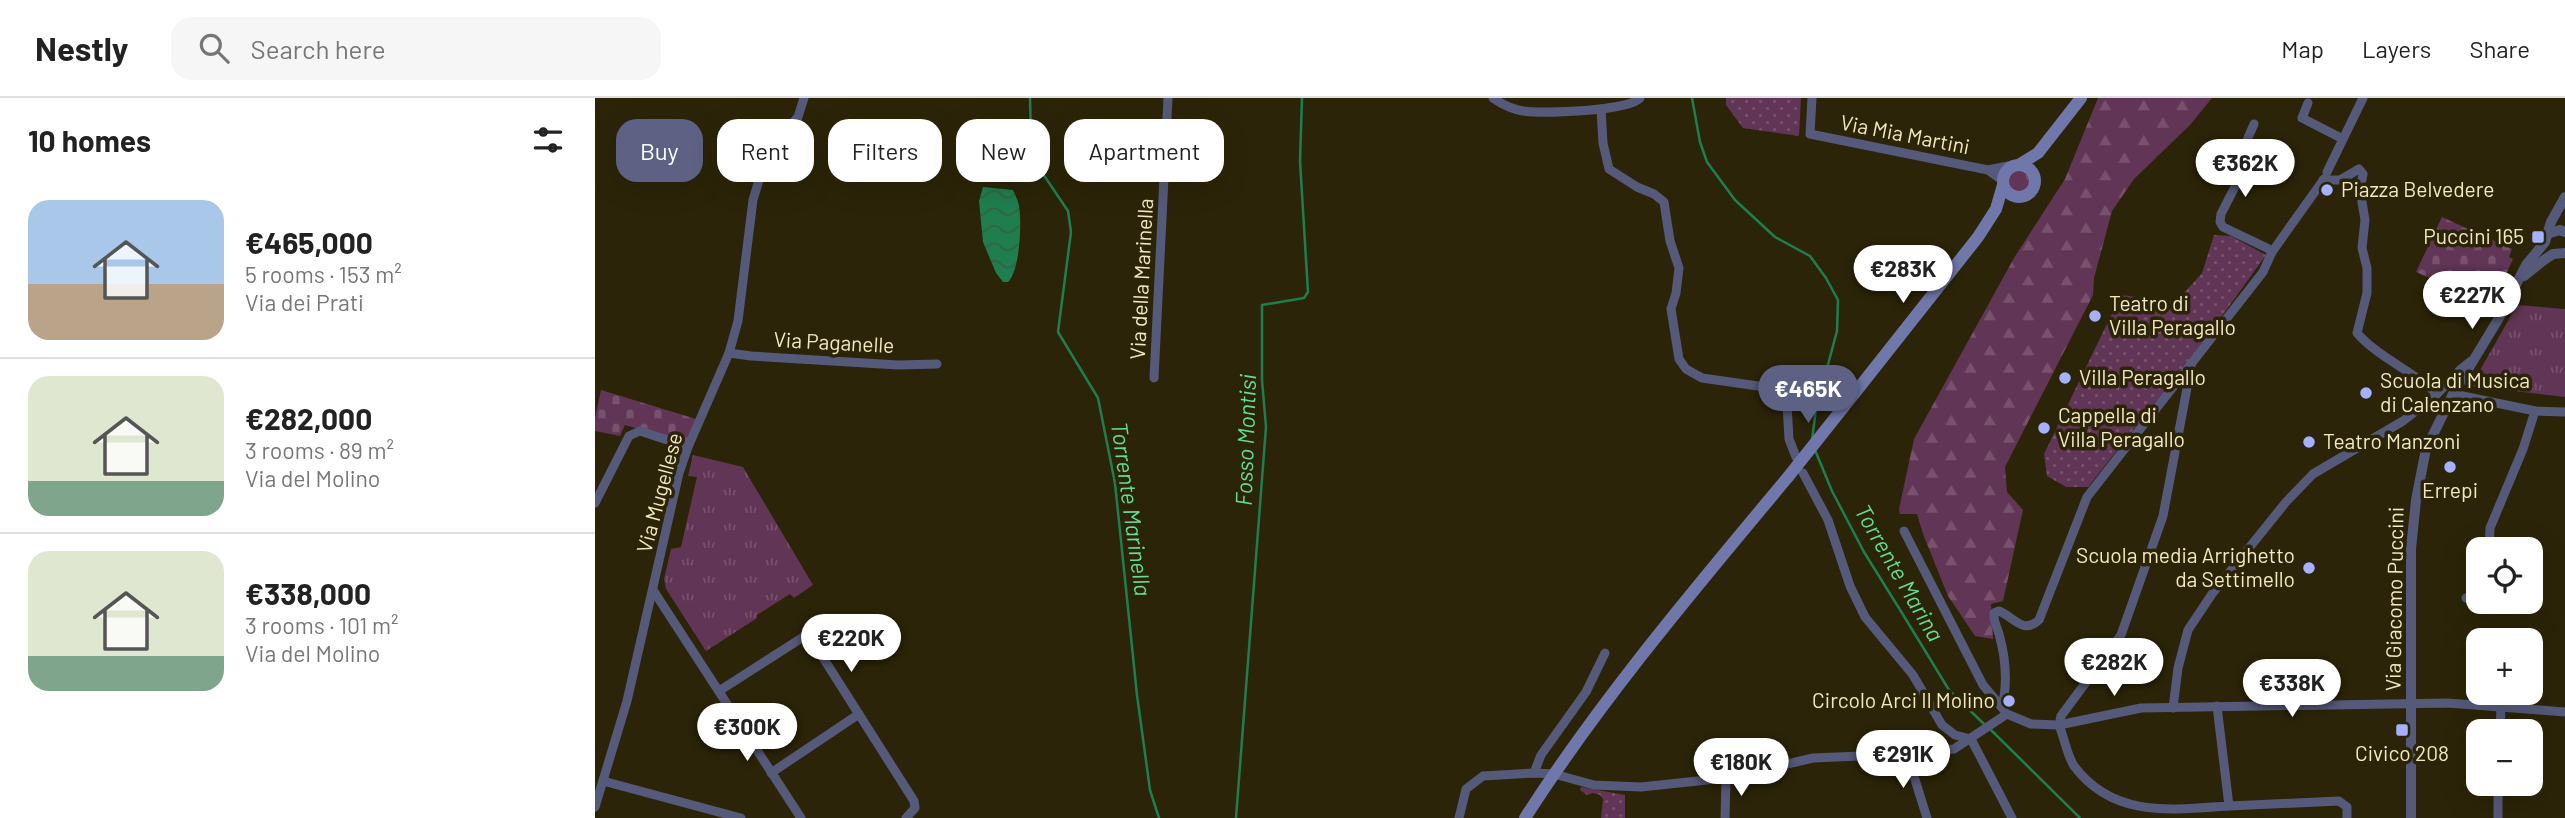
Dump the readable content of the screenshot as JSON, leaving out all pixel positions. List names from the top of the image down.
{
  "streets": {
    "street": [
      "Via Mia Martini",
      "Via della Marinella",
      "Via Paganelle",
      "Via Mugellese",
      "Via Giacomo Puccini"
    ]
  },
  "crossings": [
    ["Via Paganelle", "Via Mugellese"]
  ],
  "water": ["Fosso Montisi", "Torrente Marinella", "Torrente Marina"],
  "places": {
    "other": [
      "Piazza Belvedere",
      "Teatro di Villa Peragallo",
      "Villa Peragallo",
      "Scuola di Musica di Calenzano",
      "Cappella di Villa Peragallo",
      "Teatro Manzoni",
      "Errepi",
      "Scuola media Arrighetto da Settimello",
      "Circolo Arci Il Molino"
    ],
    "transit": ["Puccini 165", "Civico 208"]
  },
  "page": {
    "header": "Nestly",
    "search": "Search here",
    "nav": ["Map", "Layers", "Share"],
    "heading": "10 homes",
    "chip": [
      "Buy",
      "Rent",
      "Filters",
      "New",
      "Apartment"
    ],
    "price": [
      "€362K",
      "€283K",
      "€227K",
      "€465K",
      "€220K",
      "€282K",
      "€338K",
      "€300K",
      "€291K",
      "€180K"
    ],
    "list": [
      {
        "name": "€465,000",
        "note": "5 rooms · 153 m² · Via dei Prati"
      },
      {
        "name": "€282,000",
        "note": "3 rooms · 89 m² · Via del Molino"
      },
      {
        "name": "€338,000",
        "note": "3 rooms · 101 m² · Via del Molino"
      }
    ],
    "map_buttons": ["+", "−"]
  }
}
